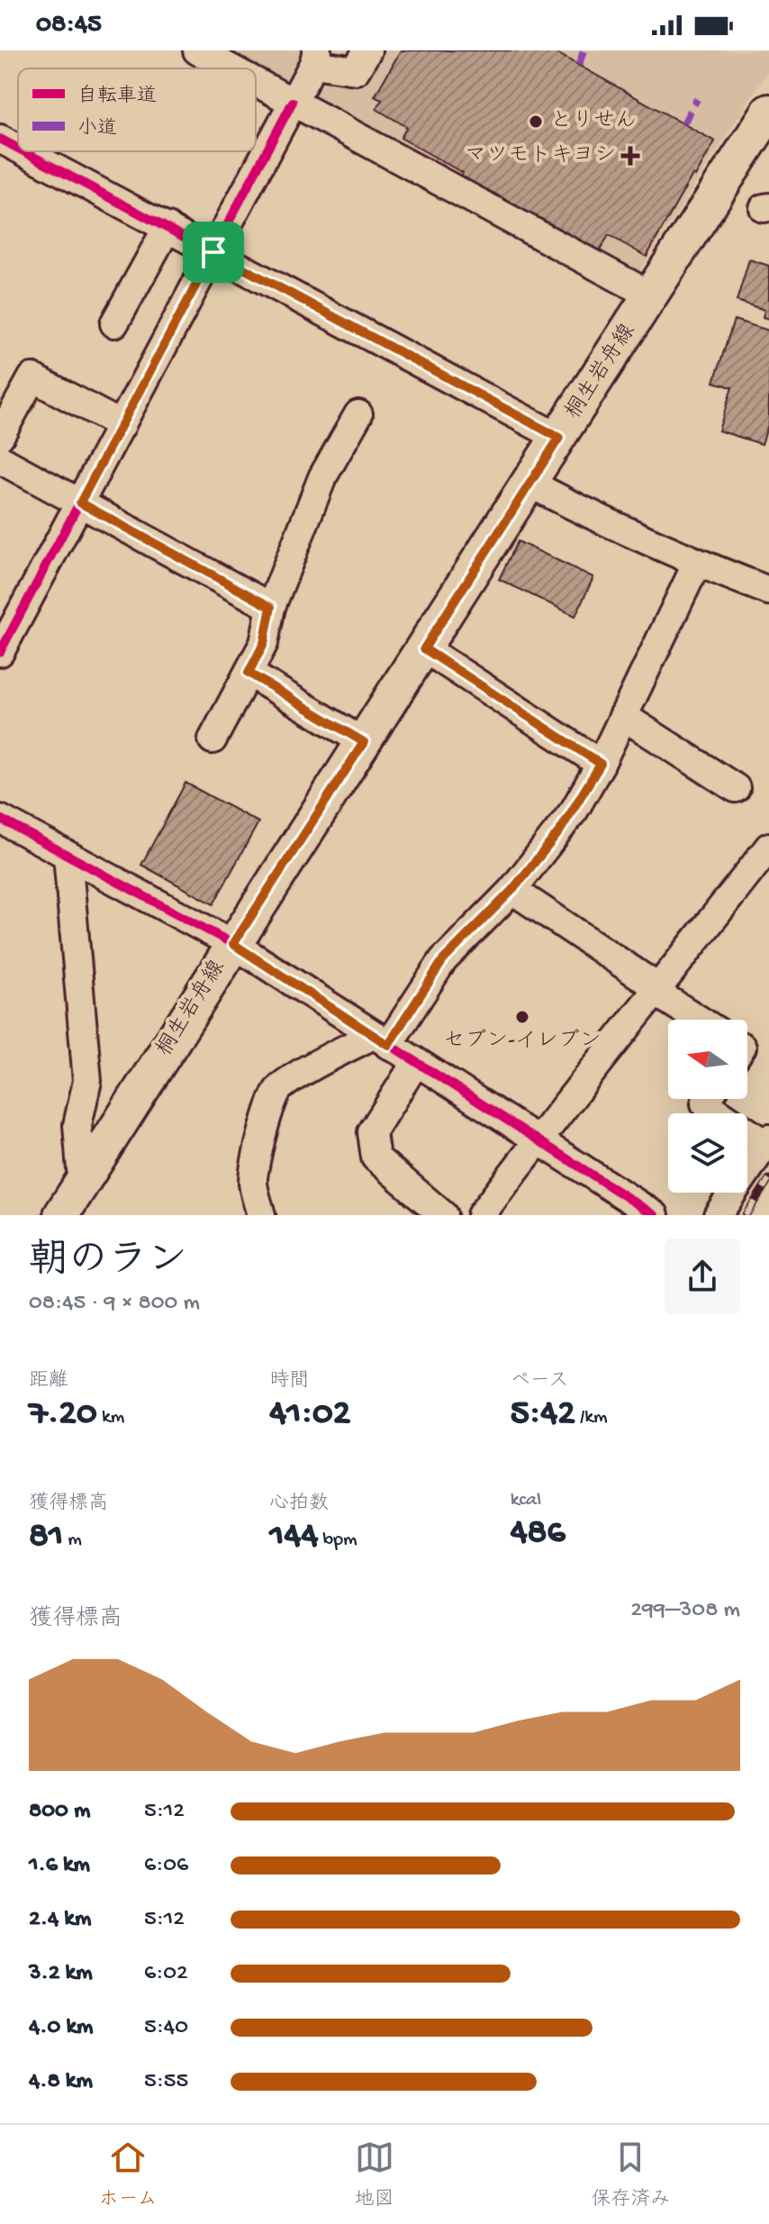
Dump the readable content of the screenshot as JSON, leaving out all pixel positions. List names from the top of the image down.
{
  "streets": {
    "main road": ["桐生岩舟線"]
  },
  "places": {
    "other": ["とりせん", "セブン-イレブン"],
    "health": ["マツモトキヨシ"]
  },
  "legend": ["自転車道", "小道"],
  "north": "left",
  "page": {
    "status": "08:45",
    "heading": ["朝のラン", "08:45 · 9 × 800 m"],
    "stats": [
      ["距離", "7.20 km"],
      ["時間", "41:02"],
      ["ペース", "5:42 /km"],
      ["獲得標高", "81 m"],
      ["心拍数", "144 bpm"],
      ["kcal", "486"]
    ],
    "chart": ["獲得標高", "299–308 m"],
    "list": [
      {
        "name": "800 m",
        "note": "5:12"
      },
      {
        "name": "1.6 km",
        "note": "6:06"
      },
      {
        "name": "2.4 km",
        "note": "5:12"
      },
      {
        "name": "3.2 km",
        "note": "6:02"
      },
      {
        "name": "4.0 km",
        "note": "5:40"
      },
      {
        "name": "4.8 km",
        "note": "5:55"
      }
    ],
    "tabs": ["ホーム", "地図", "保存済み"]
  }
}
